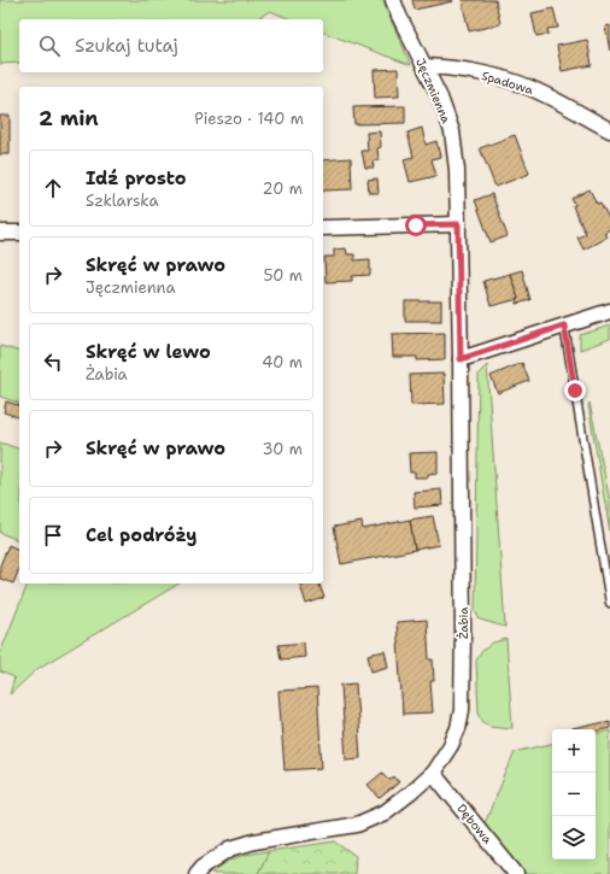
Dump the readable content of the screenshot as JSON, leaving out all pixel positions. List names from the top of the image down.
{
  "streets": {
    "street": [
      "Spadowa",
      "Jęczmienna",
      "Żabia",
      "Dębowa"
    ]
  },
  "crossings": [
    ["Spadowa", "Jęczmienna"],
    ["Jęczmienna", "Żabia"],
    ["Żabia", "Dębowa"]
  ],
  "page": {
    "search": "Szukaj tutaj",
    "heading": ["2 min", "Pieszo · 140 m"],
    "list": [
      ["Idź prosto", "Szklarska", "20 m"],
      ["Skręć w prawo", "Jęczmienna", "50 m"],
      ["Skręć w lewo", "Żabia", "40 m"],
      ["Skręć w prawo", "30 m"],
      "Cel podróży"
    ],
    "map_buttons": ["+", "−"]
  }
}
